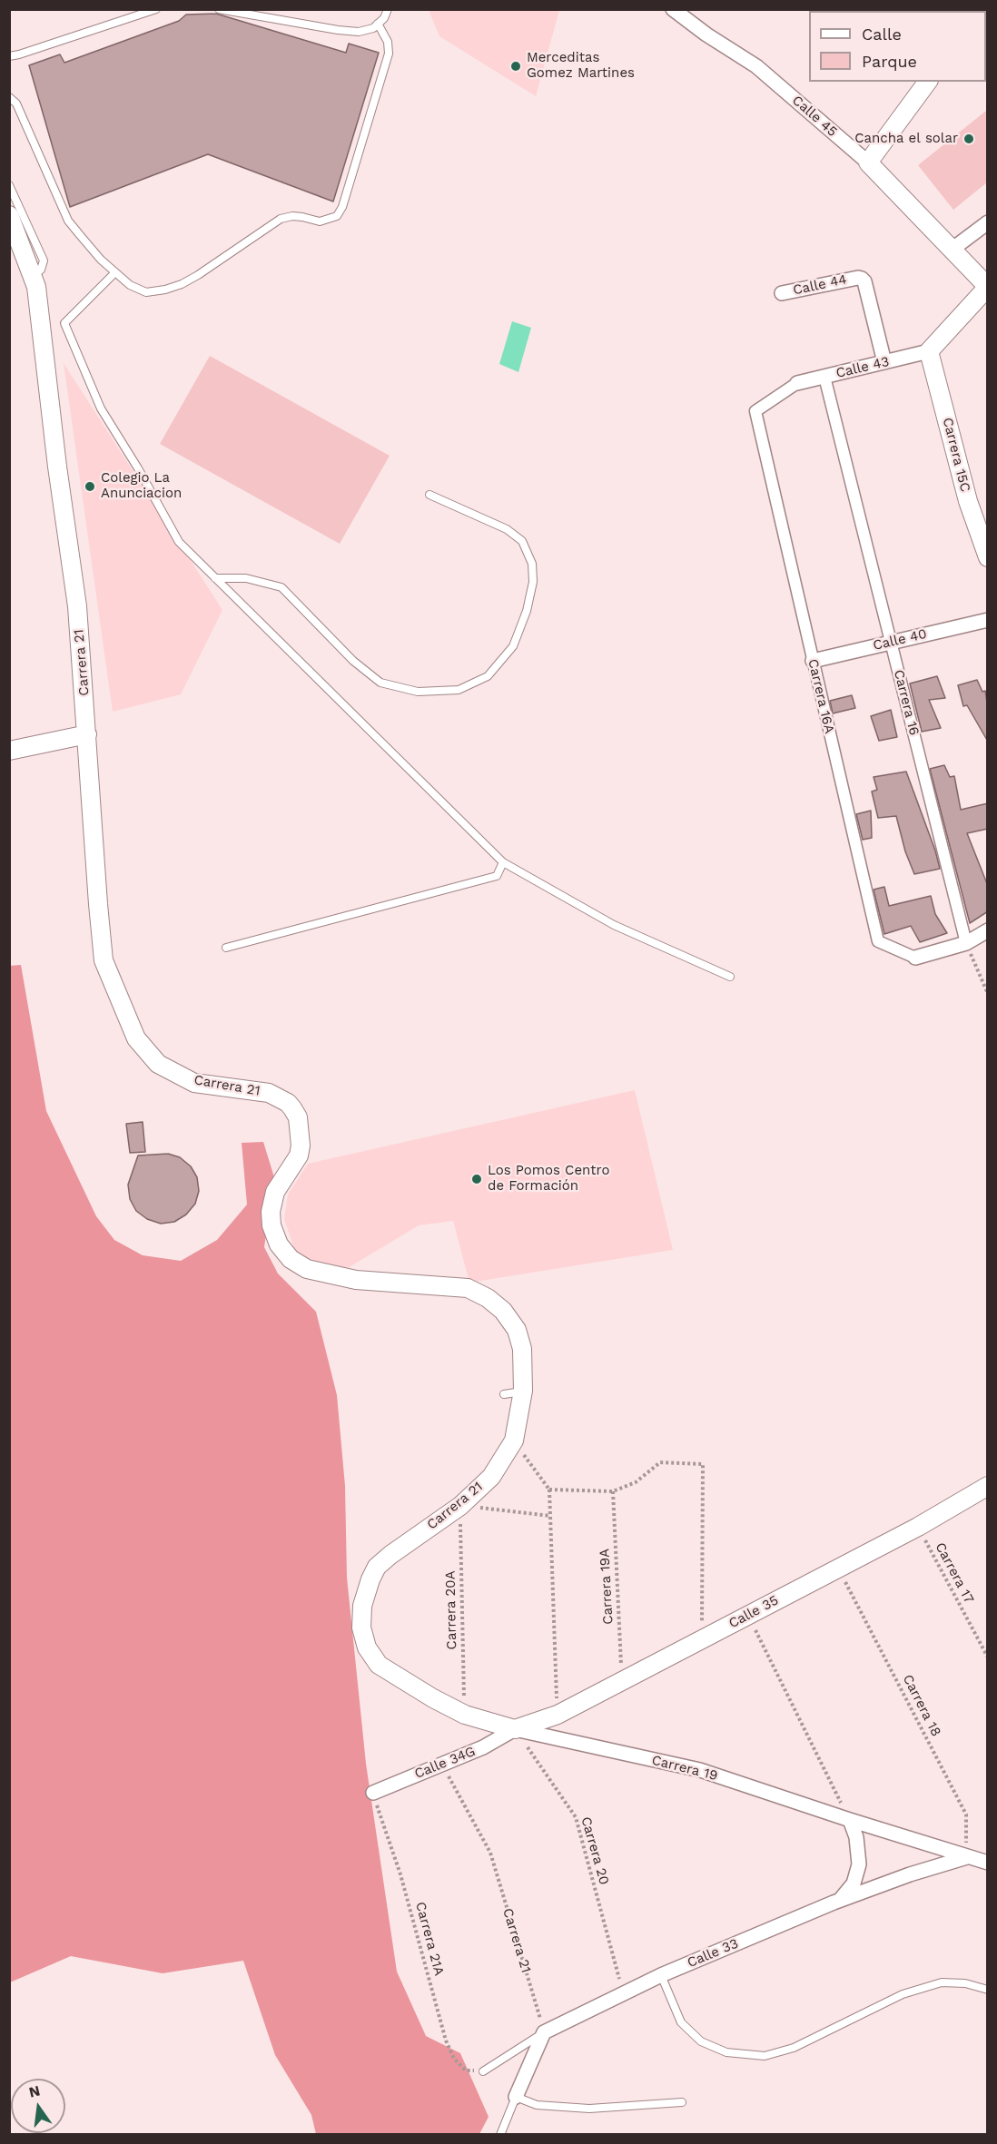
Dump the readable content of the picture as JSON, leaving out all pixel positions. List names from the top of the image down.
{
  "streets": {
    "street": [
      "Calle 45",
      "Calle 44",
      "Calle 43",
      "Carrera 15C",
      "Calle 40",
      "Carrera 21",
      "Carrera 16A",
      "Carrera 16",
      "Calle 35",
      "Calle 34G",
      "Carrera 19",
      "Calle 33"
    ],
    "path": [
      "Carrera 17",
      "Carrera 19A",
      "Carrera 20A",
      "Carrera 18",
      "Carrera 20",
      "Carrera 21A"
    ]
  },
  "crossings": [
    ["Calle 44", "Calle 43"],
    ["Calle 43", "Carrera 15C"],
    ["Calle 43", "Carrera 16A"],
    ["Calle 43", "Carrera 16"],
    ["Calle 40", "Carrera 16A"],
    ["Calle 40", "Carrera 16"],
    ["Carrera 21", "Carrera 20A"],
    ["Carrera 21", "Calle 35"],
    ["Carrera 21", "Calle 34G"],
    ["Carrera 21", "Carrera 19"],
    ["Carrera 21", "Carrera 20"],
    ["Carrera 21", "Calle 33"],
    ["Carrera 17", "Calle 35"],
    ["Carrera 19A", "Calle 35"],
    ["Calle 35", "Carrera 18"],
    ["Calle 35", "Calle 34G"],
    ["Calle 35", "Carrera 19"],
    ["Calle 35", "Carrera 20"],
    ["Carrera 18", "Carrera 19"],
    ["Carrera 18", "Calle 33"],
    ["Calle 34G", "Carrera 19"],
    ["Calle 34G", "Carrera 20"],
    ["Calle 34G", "Carrera 21A"],
    ["Carrera 19", "Carrera 20"],
    ["Carrera 19", "Calle 33"],
    ["Carrera 20", "Calle 33"]
  ],
  "places": [
    "Merceditas Gomez Martines",
    "Cancha el solar",
    "Colegio La Anunciacion",
    "Los Pomos Centro de Formación"
  ],
  "legend": ["Calle", "Parque"],
  "north": "top"
}
